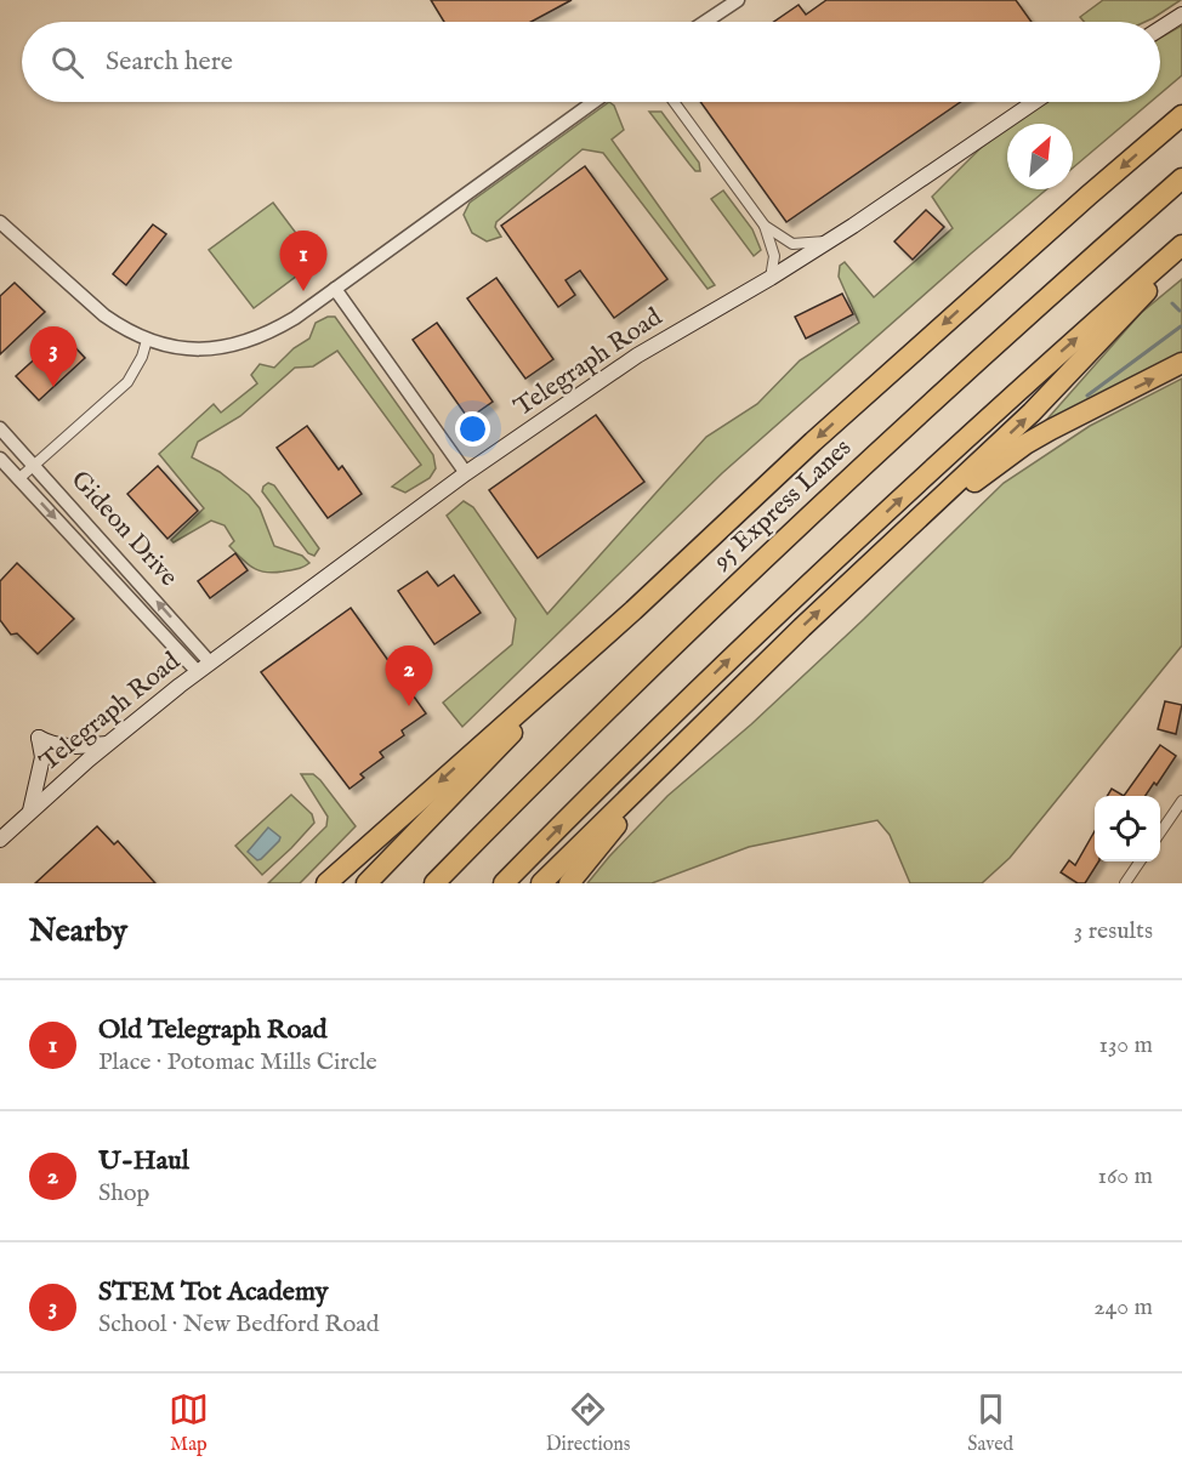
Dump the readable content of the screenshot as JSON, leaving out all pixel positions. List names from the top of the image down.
{
  "streets": {
    "highway": ["95 Express Lanes"],
    "main road": ["Telegraph Road"],
    "street": ["Gideon Drive"]
  },
  "crossings": [
    ["Telegraph Road", "Gideon Drive"]
  ],
  "north": "top right",
  "page": {
    "search": "Search here",
    "pins": ["1", "3", "2"],
    "heading": ["Nearby", "3 results"],
    "list": [
      {
        "mark": "1",
        "name": "Old Telegraph Road",
        "note": "Place · Potomac Mills Circle",
        "value": "130 m"
      },
      {
        "mark": "2",
        "name": "U-Haul",
        "note": "Shop",
        "value": "160 m"
      },
      {
        "mark": "3",
        "name": "STEM Tot Academy",
        "note": "School · New Bedford Road",
        "value": "240 m"
      }
    ],
    "nav": ["Map", "Directions", "Saved"]
  }
}
